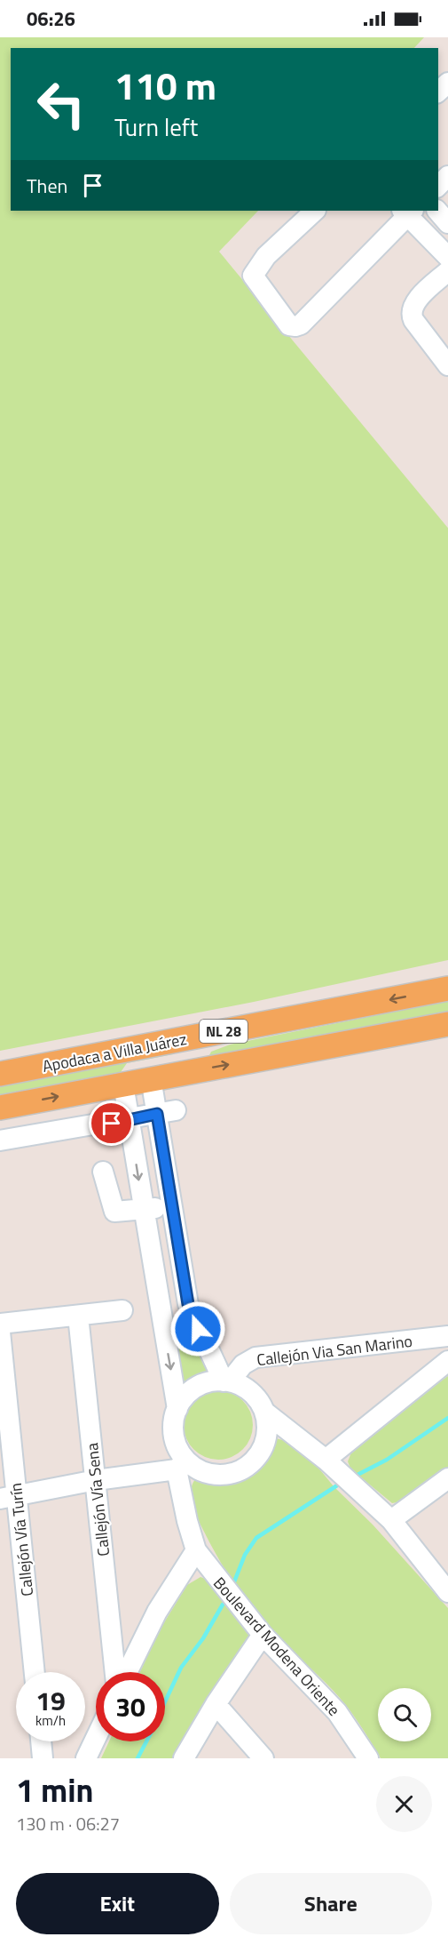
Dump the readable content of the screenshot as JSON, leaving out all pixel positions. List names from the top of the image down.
{
  "streets": {
    "main road": ["NL 28", "Apodaca a Villa Juárez"],
    "street": [
      "Callejón Via San Marino",
      "Callejón Vía Sena",
      "Callejón Vía Turín",
      "Boulevard Modena Oriente"
    ]
  },
  "crossings": [
    ["Callejón Via San Marino", "Boulevard Modena Oriente"]
  ],
  "page": {
    "status": "06:26",
    "turn": ["110 m", "Turn left"],
    "then": "Then",
    "speed": "19 km/h",
    "limit": "30",
    "heading": ["1 min", "130 m · 06:27"],
    "buttons": ["Exit", "Share"]
  }
}
